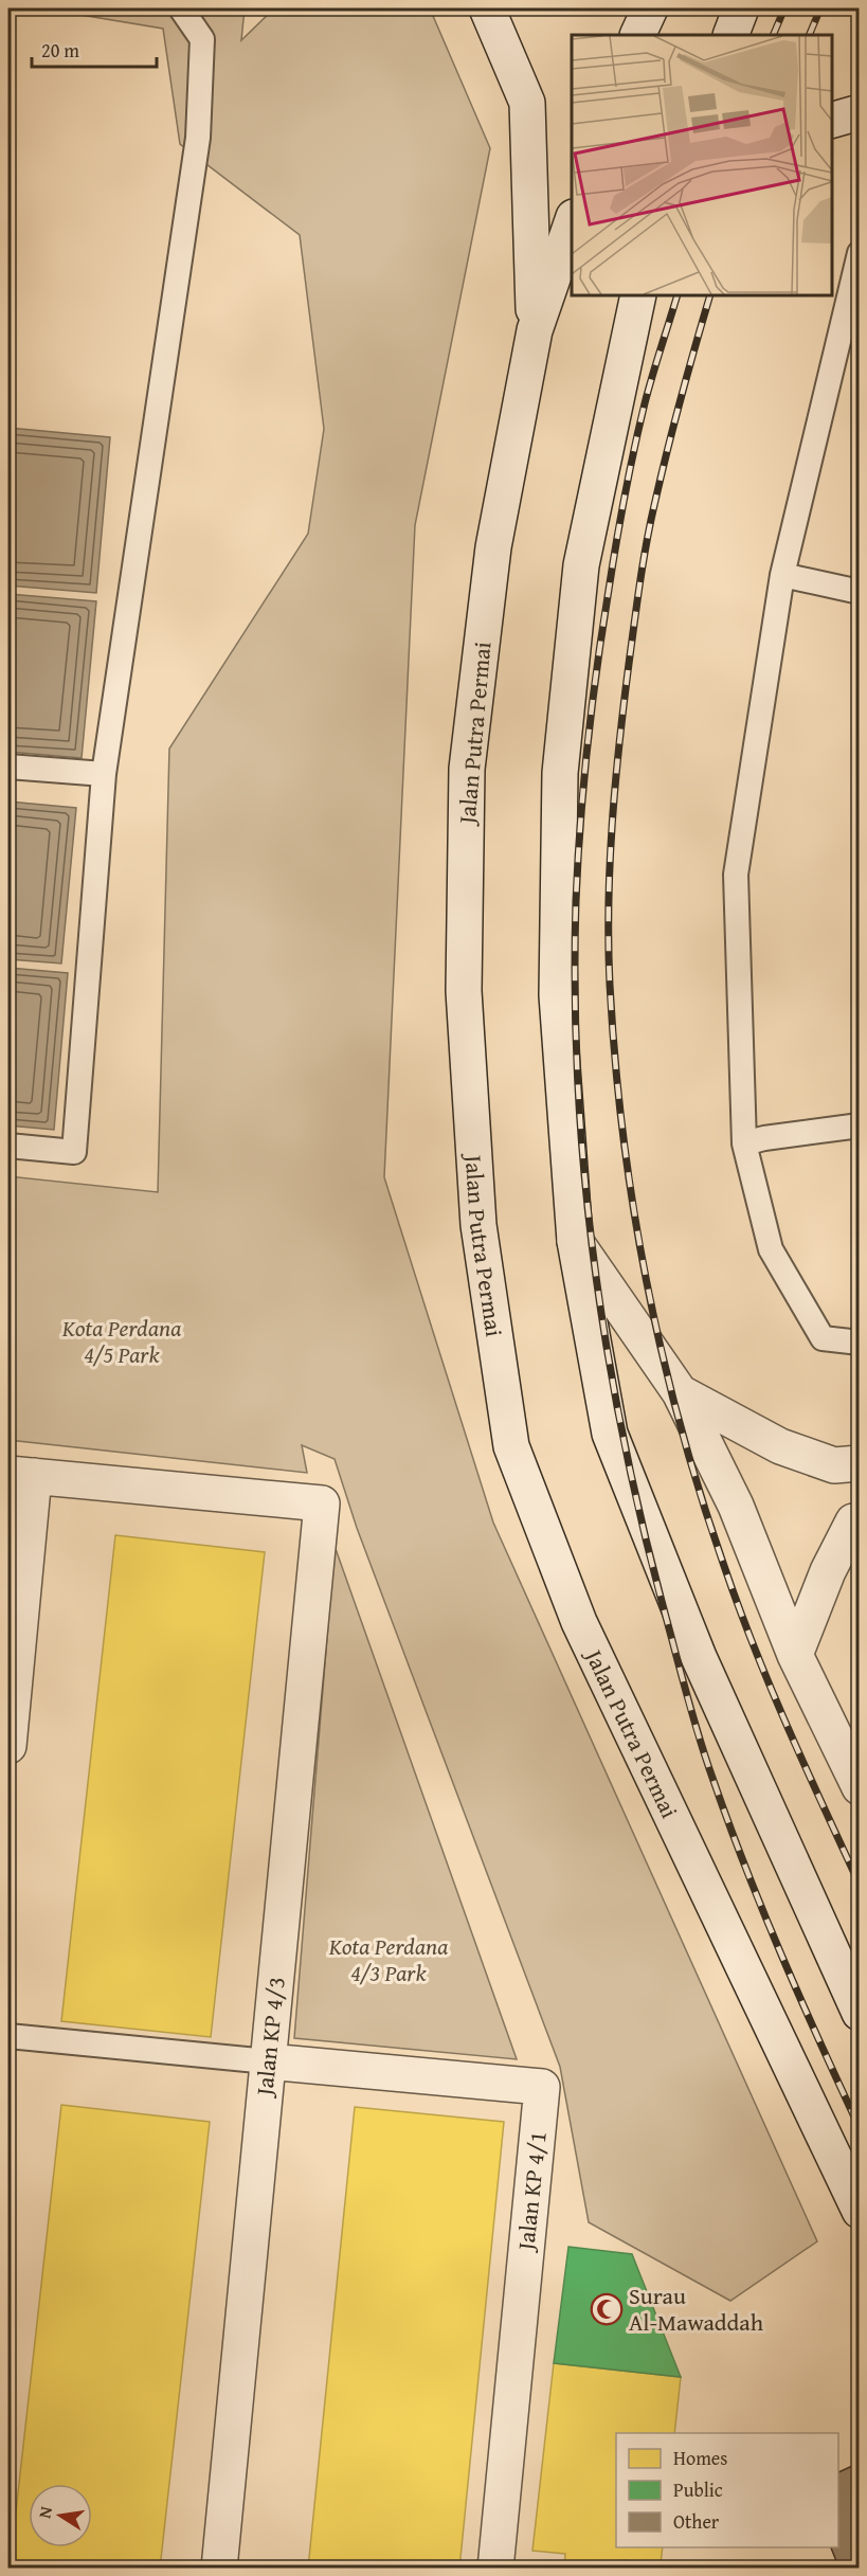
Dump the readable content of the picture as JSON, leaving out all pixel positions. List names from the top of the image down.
{
  "streets": {
    "main road": ["Jalan Putra Permai", "Jalan KP 4/3", "Jalan KP 4/1"]
  },
  "crossings": [
    ["Jalan KP 4/3", "Jalan KP 4/1"]
  ],
  "parks": ["Kota Perdana 4/5 Park", "Kota Perdana 4/3 Park"],
  "places": {
    "mosque": ["Surau Al-Mawaddah"]
  },
  "legend": ["Homes", "Public", "Other"],
  "scale_bar": "20 m",
  "north": "left"
}
